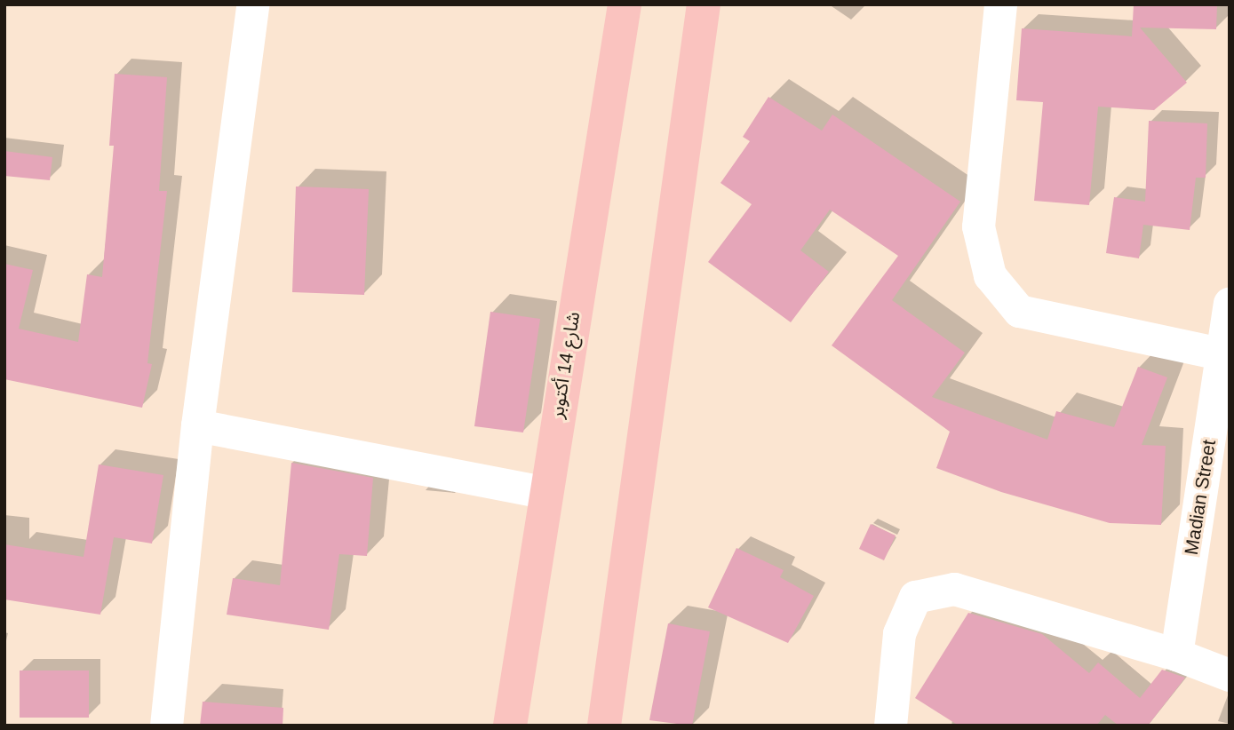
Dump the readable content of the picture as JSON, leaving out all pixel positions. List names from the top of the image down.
{
  "streets": {
    "main road": ["شارع 14 أكتوبر"],
    "street": ["Madian Street"]
  }
}
